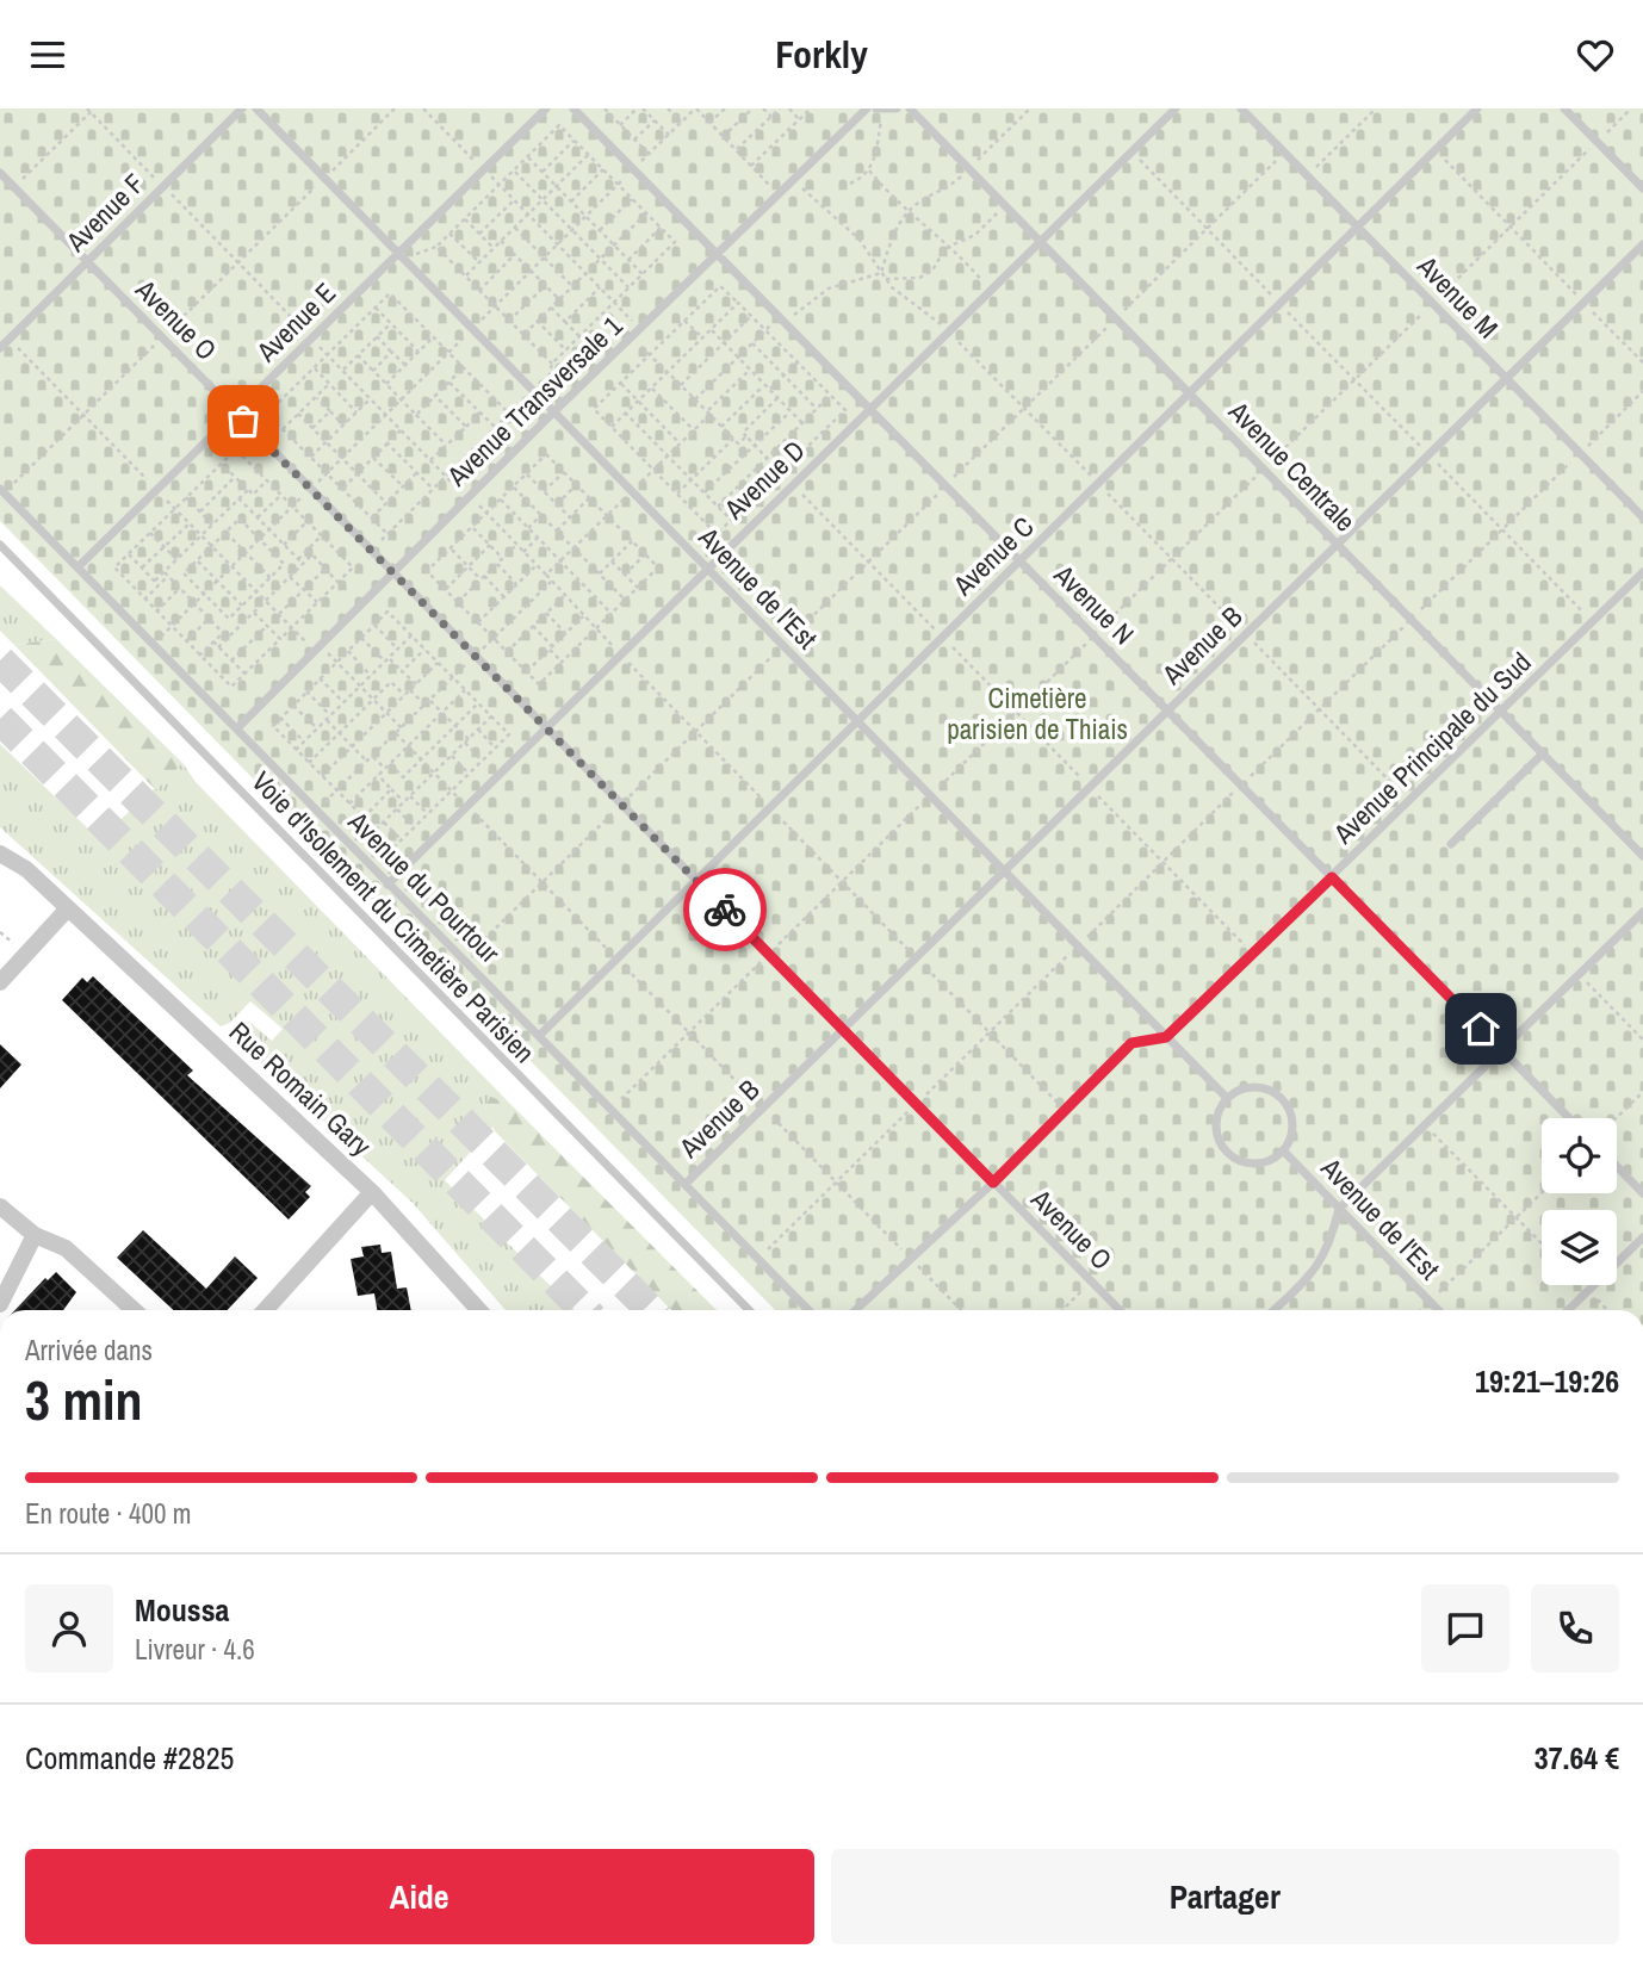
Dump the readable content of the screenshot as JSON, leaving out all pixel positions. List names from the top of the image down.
{
  "streets": {
    "street": ["Rue Romain Gary"],
    "lane": [
      "Avenue F",
      "Avenue M",
      "Avenue O",
      "Avenue E",
      "Avenue Transversale 1",
      "Avenue Centrale",
      "Avenue D",
      "Avenue C",
      "Avenue de l'Est",
      "Avenue N",
      "Avenue B",
      "Avenue Principale du Sud",
      "Avenue du Pourtour",
      "Voie d'Isolement du Cimetière Parisien"
    ]
  },
  "crossings": [
    ["Avenue F", "Avenue O"],
    ["Avenue M", "Avenue C"],
    ["Avenue M", "Avenue B"],
    ["Avenue O", "Avenue E"],
    ["Avenue O", "Avenue Transversale 1"],
    ["Avenue O", "Avenue D"],
    ["Avenue O", "Avenue C"],
    ["Avenue O", "Avenue B"],
    ["Avenue O", "Avenue Principale du Sud"],
    ["Avenue E", "Avenue de l'Est"],
    ["Avenue E", "Avenue du Pourtour"],
    ["Avenue Transversale 1", "Avenue de l'Est"],
    ["Avenue Transversale 1", "Avenue N"],
    ["Avenue Transversale 1", "Avenue du Pourtour"],
    ["Avenue Centrale", "Avenue D"],
    ["Avenue Centrale", "Avenue C"],
    ["Avenue Centrale", "Avenue B"],
    ["Avenue Centrale", "Avenue Principale du Sud"],
    ["Avenue D", "Avenue de l'Est"],
    ["Avenue D", "Avenue N"],
    ["Avenue D", "Avenue du Pourtour"],
    ["Avenue C", "Avenue de l'Est"],
    ["Avenue C", "Avenue N"],
    ["Avenue C", "Avenue du Pourtour"],
    ["Avenue de l'Est", "Avenue B"],
    ["Avenue de l'Est", "Avenue Principale du Sud"],
    ["Avenue N", "Avenue B"],
    ["Avenue N", "Avenue Principale du Sud"],
    ["Avenue B", "Avenue du Pourtour"]
  ],
  "parks": ["Cimetière parisien de Thiais"],
  "page": {
    "header": "Forkly",
    "heading": ["3 min", "Arrivée dans", "19:21–19:26"],
    "panel": [
      "Moussa",
      "Livreur · 4.6",
      "Commande #2825",
      "37.64 €"
    ],
    "bar": "En route · 400 m",
    "buttons": ["Aide", "Partager"]
  }
}
